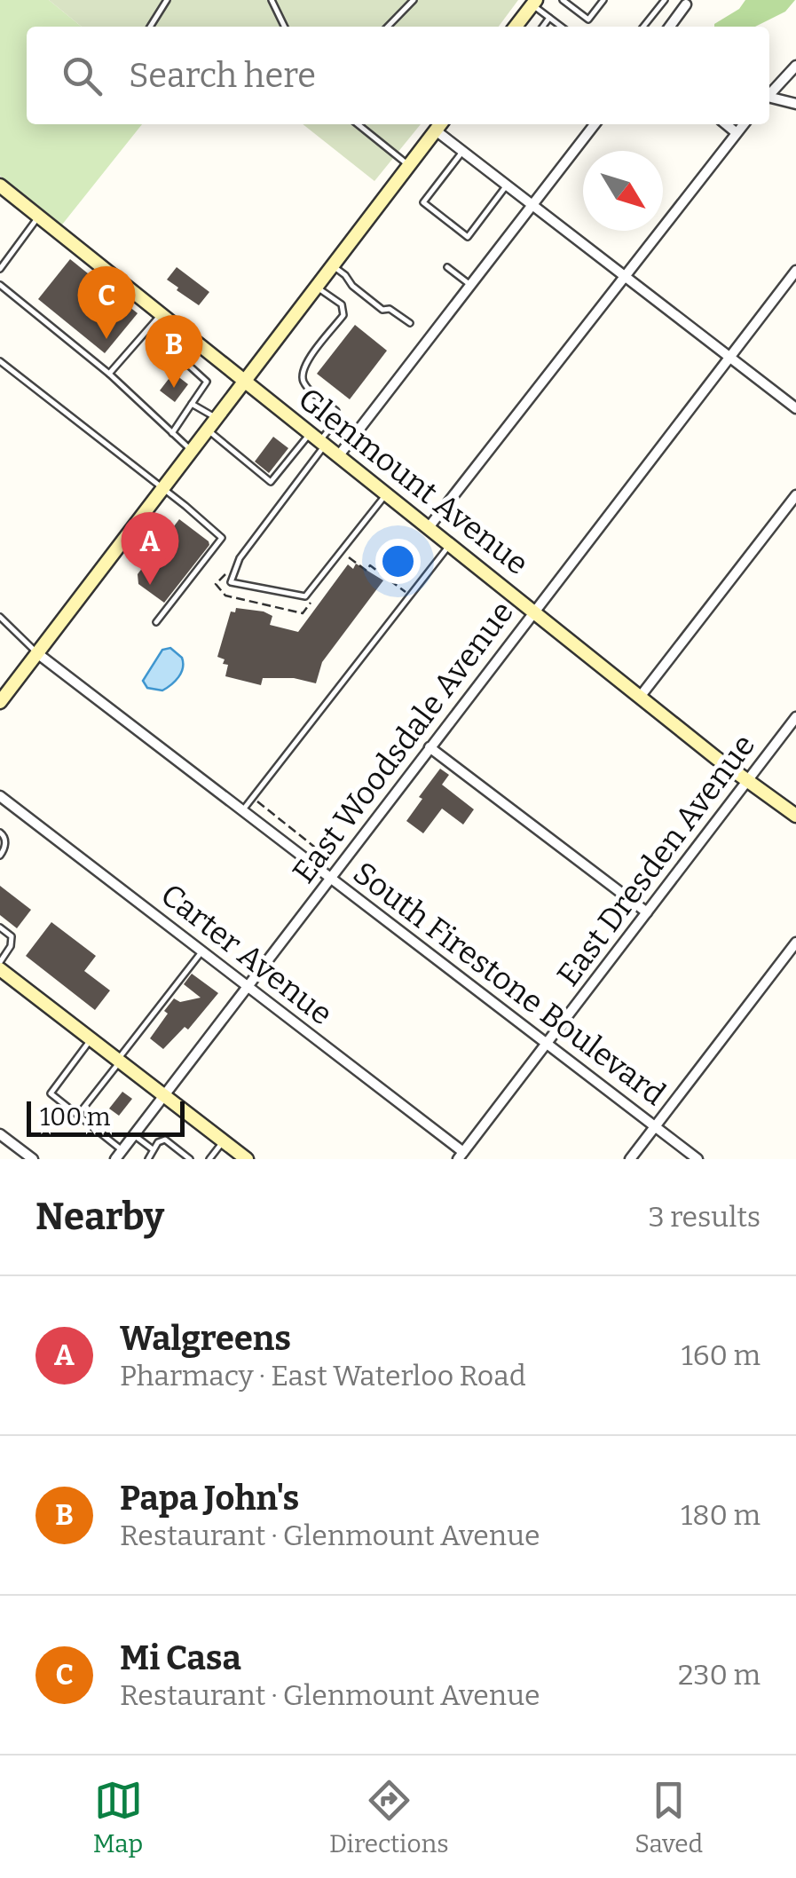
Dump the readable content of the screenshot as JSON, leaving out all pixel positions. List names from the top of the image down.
{
  "streets": {
    "main road": ["Glenmount Avenue"],
    "street": [
      "East Woodsdale Avenue",
      "East Dresden Avenue",
      "Carter Avenue",
      "South Firestone Boulevard"
    ]
  },
  "crossings": [
    ["Glenmount Avenue", "East Woodsdale Avenue"],
    ["Glenmount Avenue", "East Dresden Avenue"],
    ["East Woodsdale Avenue", "Carter Avenue"],
    ["East Woodsdale Avenue", "South Firestone Boulevard"],
    ["East Dresden Avenue", "Carter Avenue"],
    ["East Dresden Avenue", "South Firestone Boulevard"]
  ],
  "scale_bar": "100 m",
  "north": "bottom right",
  "page": {
    "search": "Search here",
    "pins": ["C", "B", "A"],
    "scale": "100 m",
    "heading": ["Nearby", "3 results"],
    "list": [
      {
        "mark": "A",
        "name": "Walgreens",
        "note": "Pharmacy · East Waterloo Road",
        "value": "160 m"
      },
      {
        "mark": "B",
        "name": "Papa John's",
        "note": "Restaurant · Glenmount Avenue",
        "value": "180 m"
      },
      {
        "mark": "C",
        "name": "Mi Casa",
        "note": "Restaurant · Glenmount Avenue",
        "value": "230 m"
      }
    ],
    "nav": ["Map", "Directions", "Saved"]
  }
}
